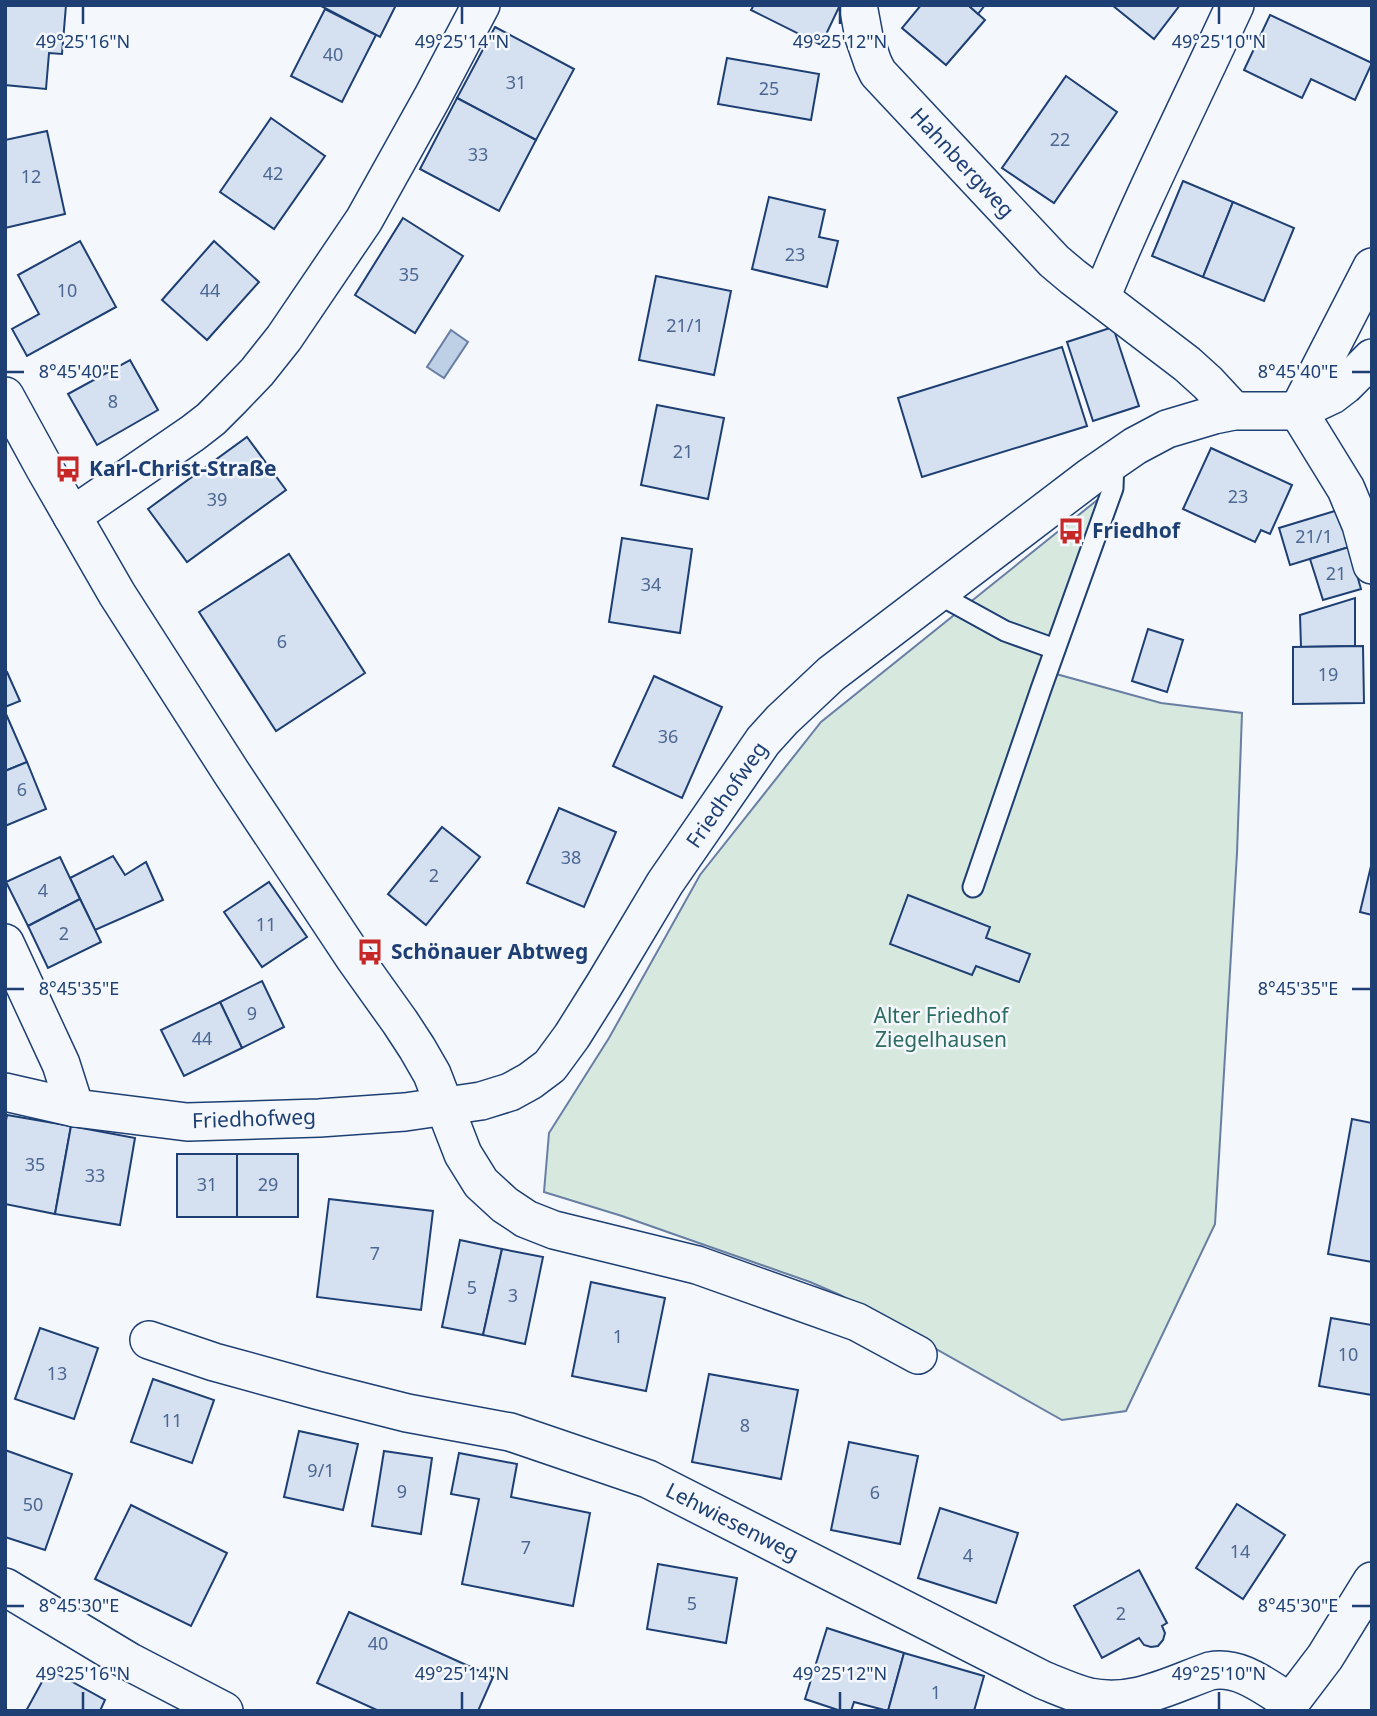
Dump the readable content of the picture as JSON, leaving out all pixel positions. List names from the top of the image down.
{
  "streets": {
    "street": ["Hahnbergweg", "Friedhofweg", "Lehwiesenweg"]
  },
  "crossings": [
    ["Hahnbergweg", "Friedhofweg"]
  ],
  "parks": ["Alter Friedhof Ziegelhausen"],
  "places": {
    "bus stop": ["Karl-Christ-Straße", "Friedhof", "Schönauer Abtweg"]
  },
  "house_numbers": [
    "40",
    "31",
    "25",
    "22",
    "33",
    "42",
    "12",
    "23",
    "35",
    "10",
    "44",
    "21/1",
    "8",
    "21",
    "23",
    "39",
    "21/1",
    "21",
    "34",
    "6",
    "19",
    "36",
    "6",
    "38",
    "2",
    "4",
    "11",
    "2",
    "9",
    "44",
    "35",
    "33",
    "31",
    "29",
    "7",
    "5",
    "3",
    "1",
    "10",
    "13",
    "11",
    "8",
    "9/1",
    "9",
    "6",
    "50",
    "7",
    "14",
    "4",
    "5",
    "2",
    "40",
    "1"
  ],
  "coordinates": [
    "49°25'16\"N",
    "49°25'14\"N",
    "49°25'12\"N",
    "49°25'10\"N",
    "8°45'40\"E",
    "8°45'35\"E",
    "8°45'30\"E"
  ]
}
